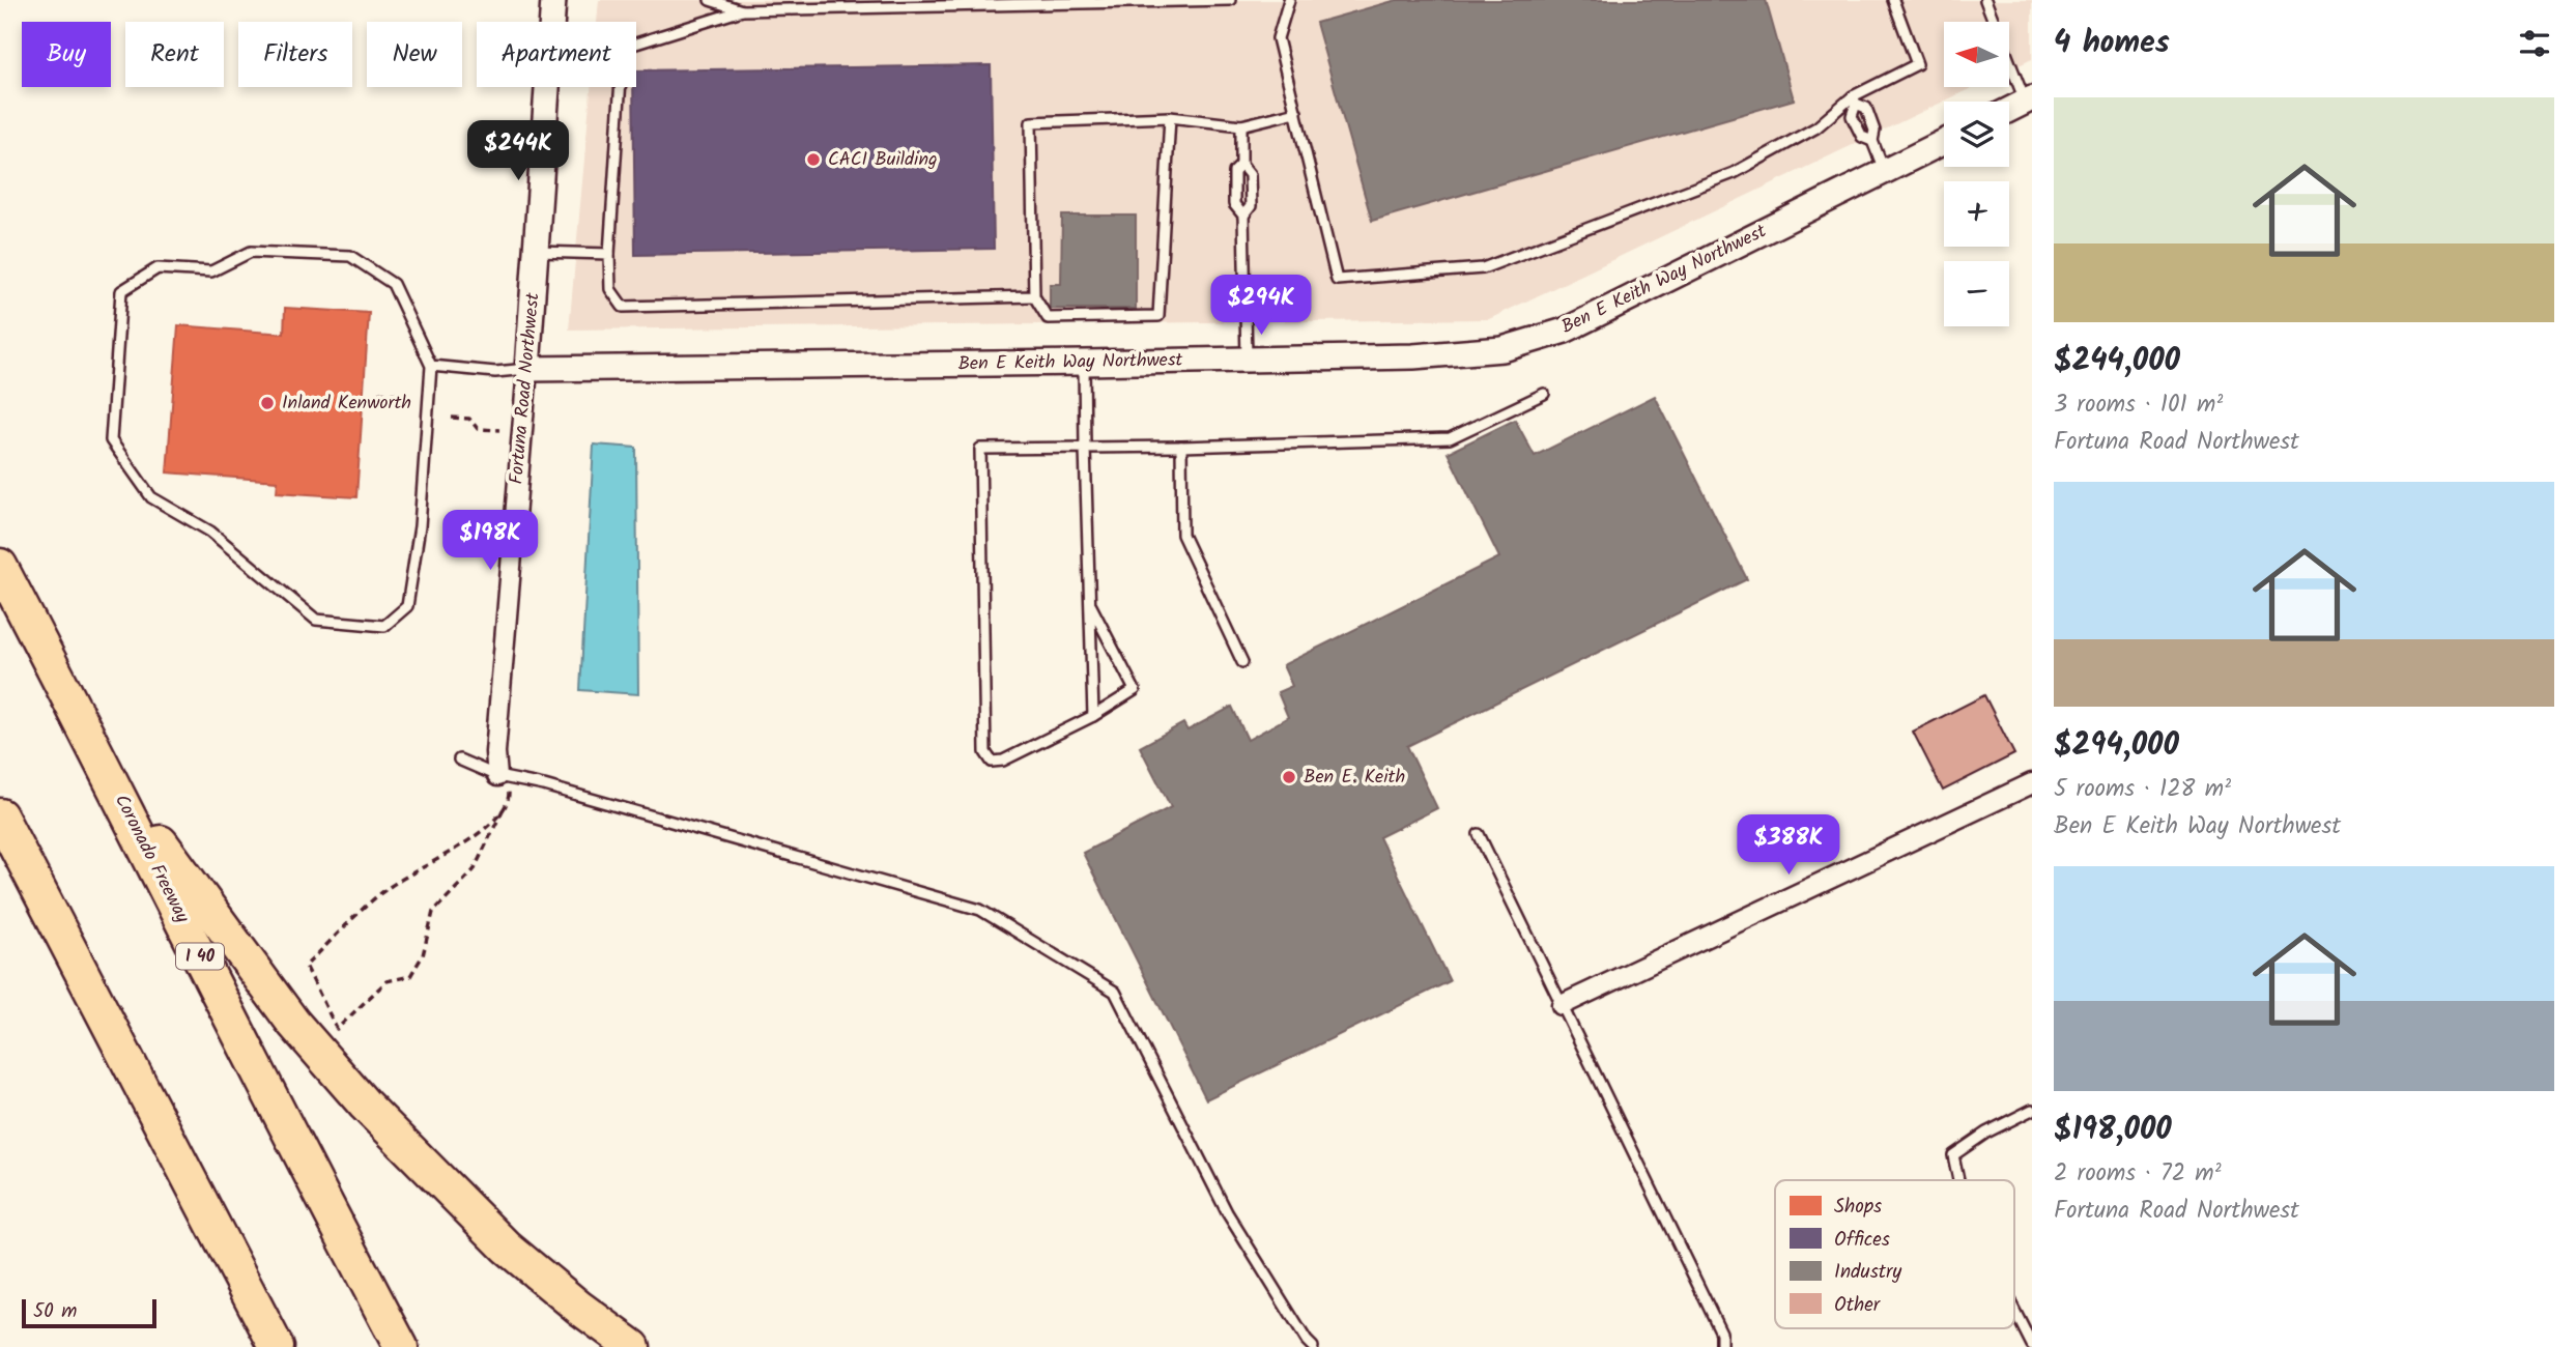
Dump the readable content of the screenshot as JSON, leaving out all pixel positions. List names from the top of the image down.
{
  "streets": {
    "highway": ["Coronado Freeway", "I 40"],
    "street": ["Ben E Keith Way Northwest", "Fortuna Road Northwest"]
  },
  "crossings": [
    ["Ben E Keith Way Northwest", "Fortuna Road Northwest"]
  ],
  "places": ["CACI Building", "Inland Kenworth", "Ben E. Keith"],
  "legend": [
    "Shops",
    "Offices",
    "Industry",
    "Other"
  ],
  "scale_bar": "50 m",
  "north": "left",
  "page": {
    "heading": "4 homes",
    "map_buttons": ["+", "−"],
    "chip": [
      "Buy",
      "Rent",
      "Filters",
      "New",
      "Apartment"
    ],
    "list": [
      {
        "name": "$244,000",
        "note": "3 rooms · 101 m² · Fortuna Road Northwest"
      },
      {
        "name": "$294,000",
        "note": "5 rooms · 128 m² · Ben E Keith Way Northwest"
      },
      {
        "name": "$198,000",
        "note": "2 rooms · 72 m² · Fortuna Road Northwest"
      }
    ],
    "price": [
      "$244K",
      "$294K",
      "$198K",
      "$388K"
    ],
    "scale": "50 m"
  }
}
